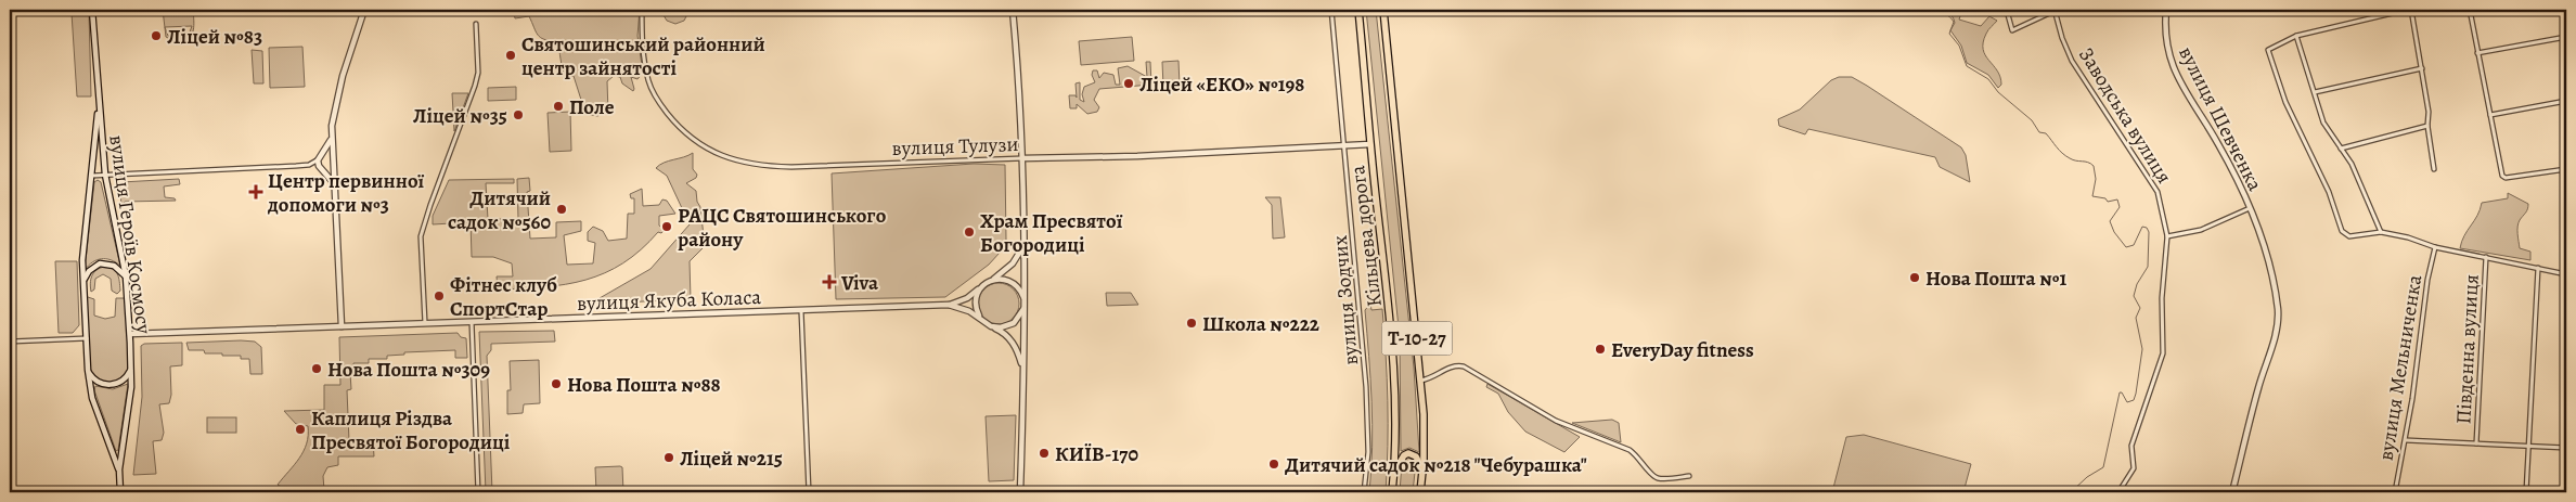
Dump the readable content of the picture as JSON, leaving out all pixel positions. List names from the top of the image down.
{
  "streets": {
    "highway": ["Кільцева дорога", "Т-10-27"],
    "street": [
      "Заводська вулиця",
      "вулиця Шевченка",
      "вулиця Тулузи",
      "вулиця Героїв Космосу",
      "вулиця Якуба Коласа",
      "вулиця Зодчих",
      "Південна вулиця",
      "вулиця Мельниченка"
    ]
  },
  "crossings": [
    ["вулиця Тулузи", "Кільцева дорога"],
    ["вулиця Тулузи", "вулиця Зодчих"],
    ["вулиця Героїв Космосу", "вулиця Якуба Коласа"]
  ],
  "places": {
    "other": [
      "Ліцей №83",
      "Святошинський районний центр зайнятості",
      "Ліцей «ЕКО» №198",
      "Поле",
      "Ліцей №35",
      "Дитячий садок №560",
      "РАЦС Святошинського району",
      "Храм Пресвятої Богородиці",
      "Нова Пошта №1",
      "Фітнес клуб СпортСтар",
      "Школа №222",
      "EveryDay fitness",
      "Нова Пошта №309",
      "Нова Пошта №88",
      "Каплиця Різдва Пресвятої Богородиці",
      "КИЇВ-170",
      "Ліцей №215",
      "Дитячий садок №218 \"Чебурашка\""
    ],
    "health": ["Центр первинної допомоги №3", "Viva"]
  }
}
